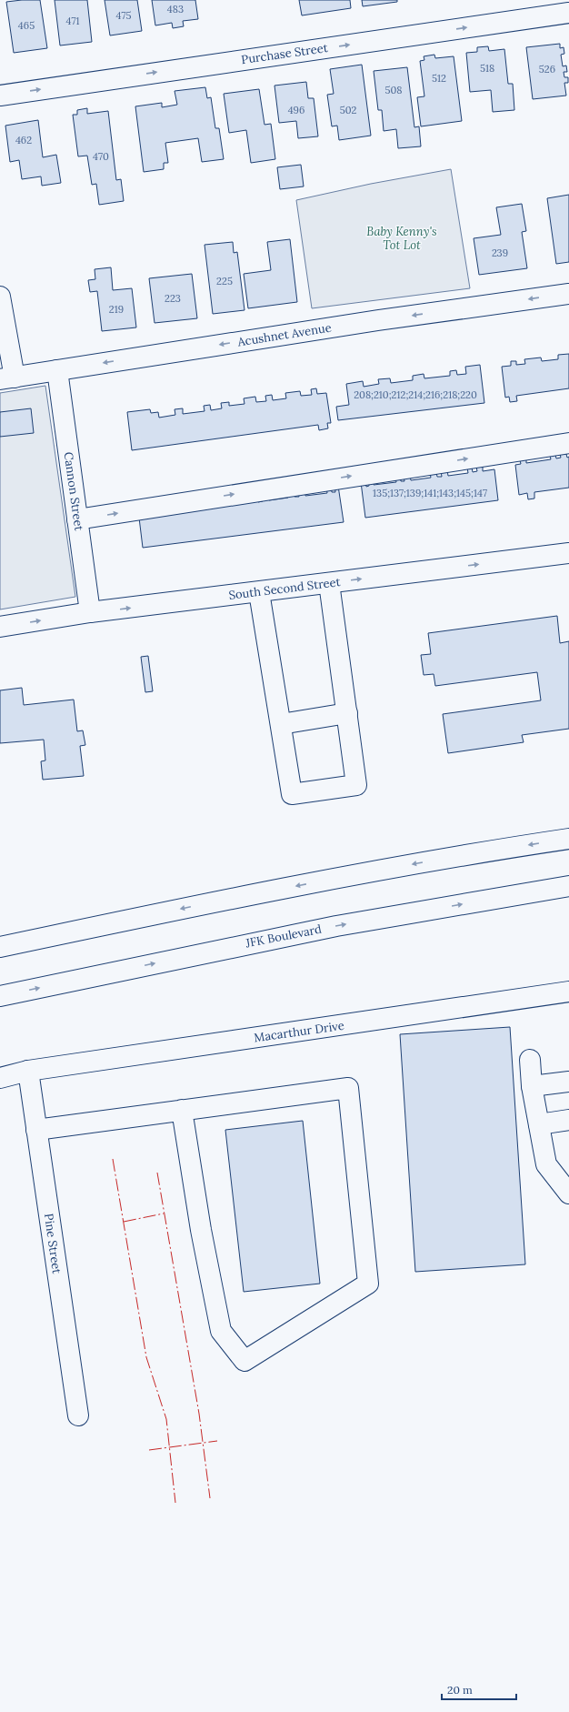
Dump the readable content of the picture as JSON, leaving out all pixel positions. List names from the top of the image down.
{
  "streets": {
    "street": [
      "Purchase Street",
      "Acushnet Avenue",
      "Cannon Street",
      "South Second Street",
      "JFK Boulevard",
      "Macarthur Drive",
      "Pine Street"
    ]
  },
  "crossings": [
    ["Acushnet Avenue", "Cannon Street"],
    ["Cannon Street", "South Second Street"],
    ["Macarthur Drive", "Pine Street"]
  ],
  "one_way": ["Purchase Street"],
  "parks": ["Baby Kenny's Tot Lot"],
  "house_numbers": [
    "483",
    "475",
    "471",
    "465",
    "518",
    "526",
    "512",
    "508",
    "496",
    "502",
    "462",
    "470",
    "239",
    "225",
    "223",
    "219",
    "208;210;212;214;216;218;220",
    "135;137;139;141;143;145;147"
  ],
  "scale_bar": "20 m"
}
